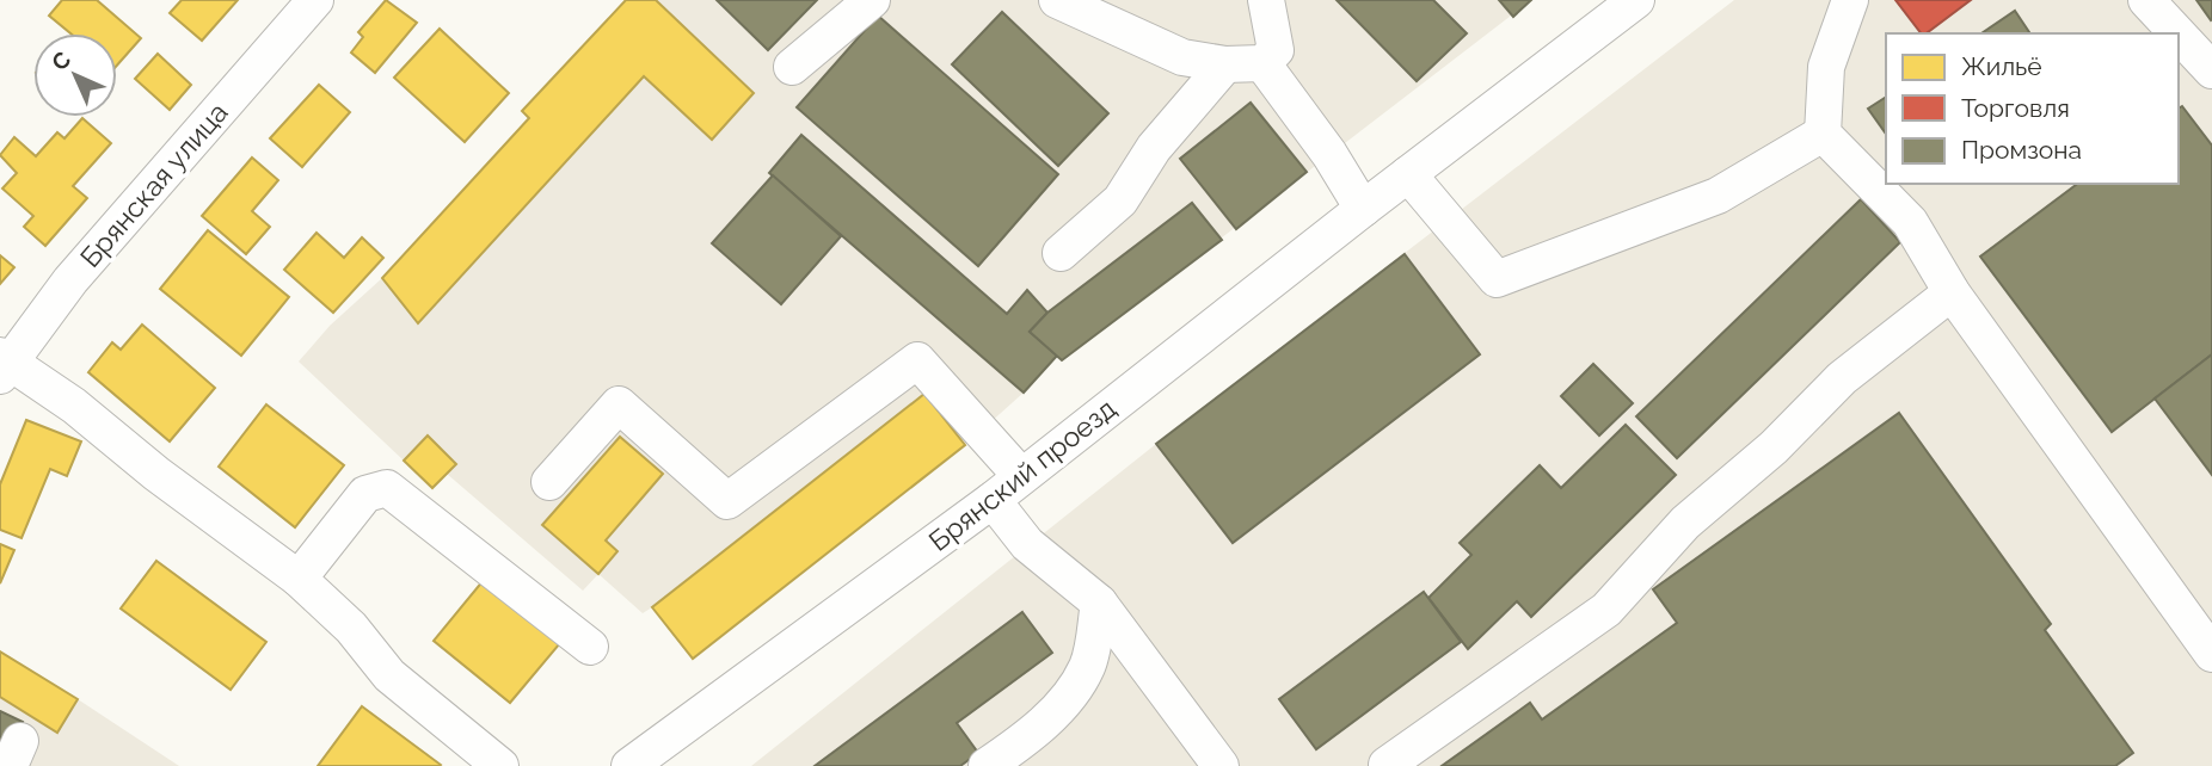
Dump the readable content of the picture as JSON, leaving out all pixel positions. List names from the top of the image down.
{
  "streets": {
    "street": ["Брянская улица", "Брянский проезд"]
  },
  "legend": ["Жильё", "Торговля", "Промзона"],
  "north": "top left"
}
